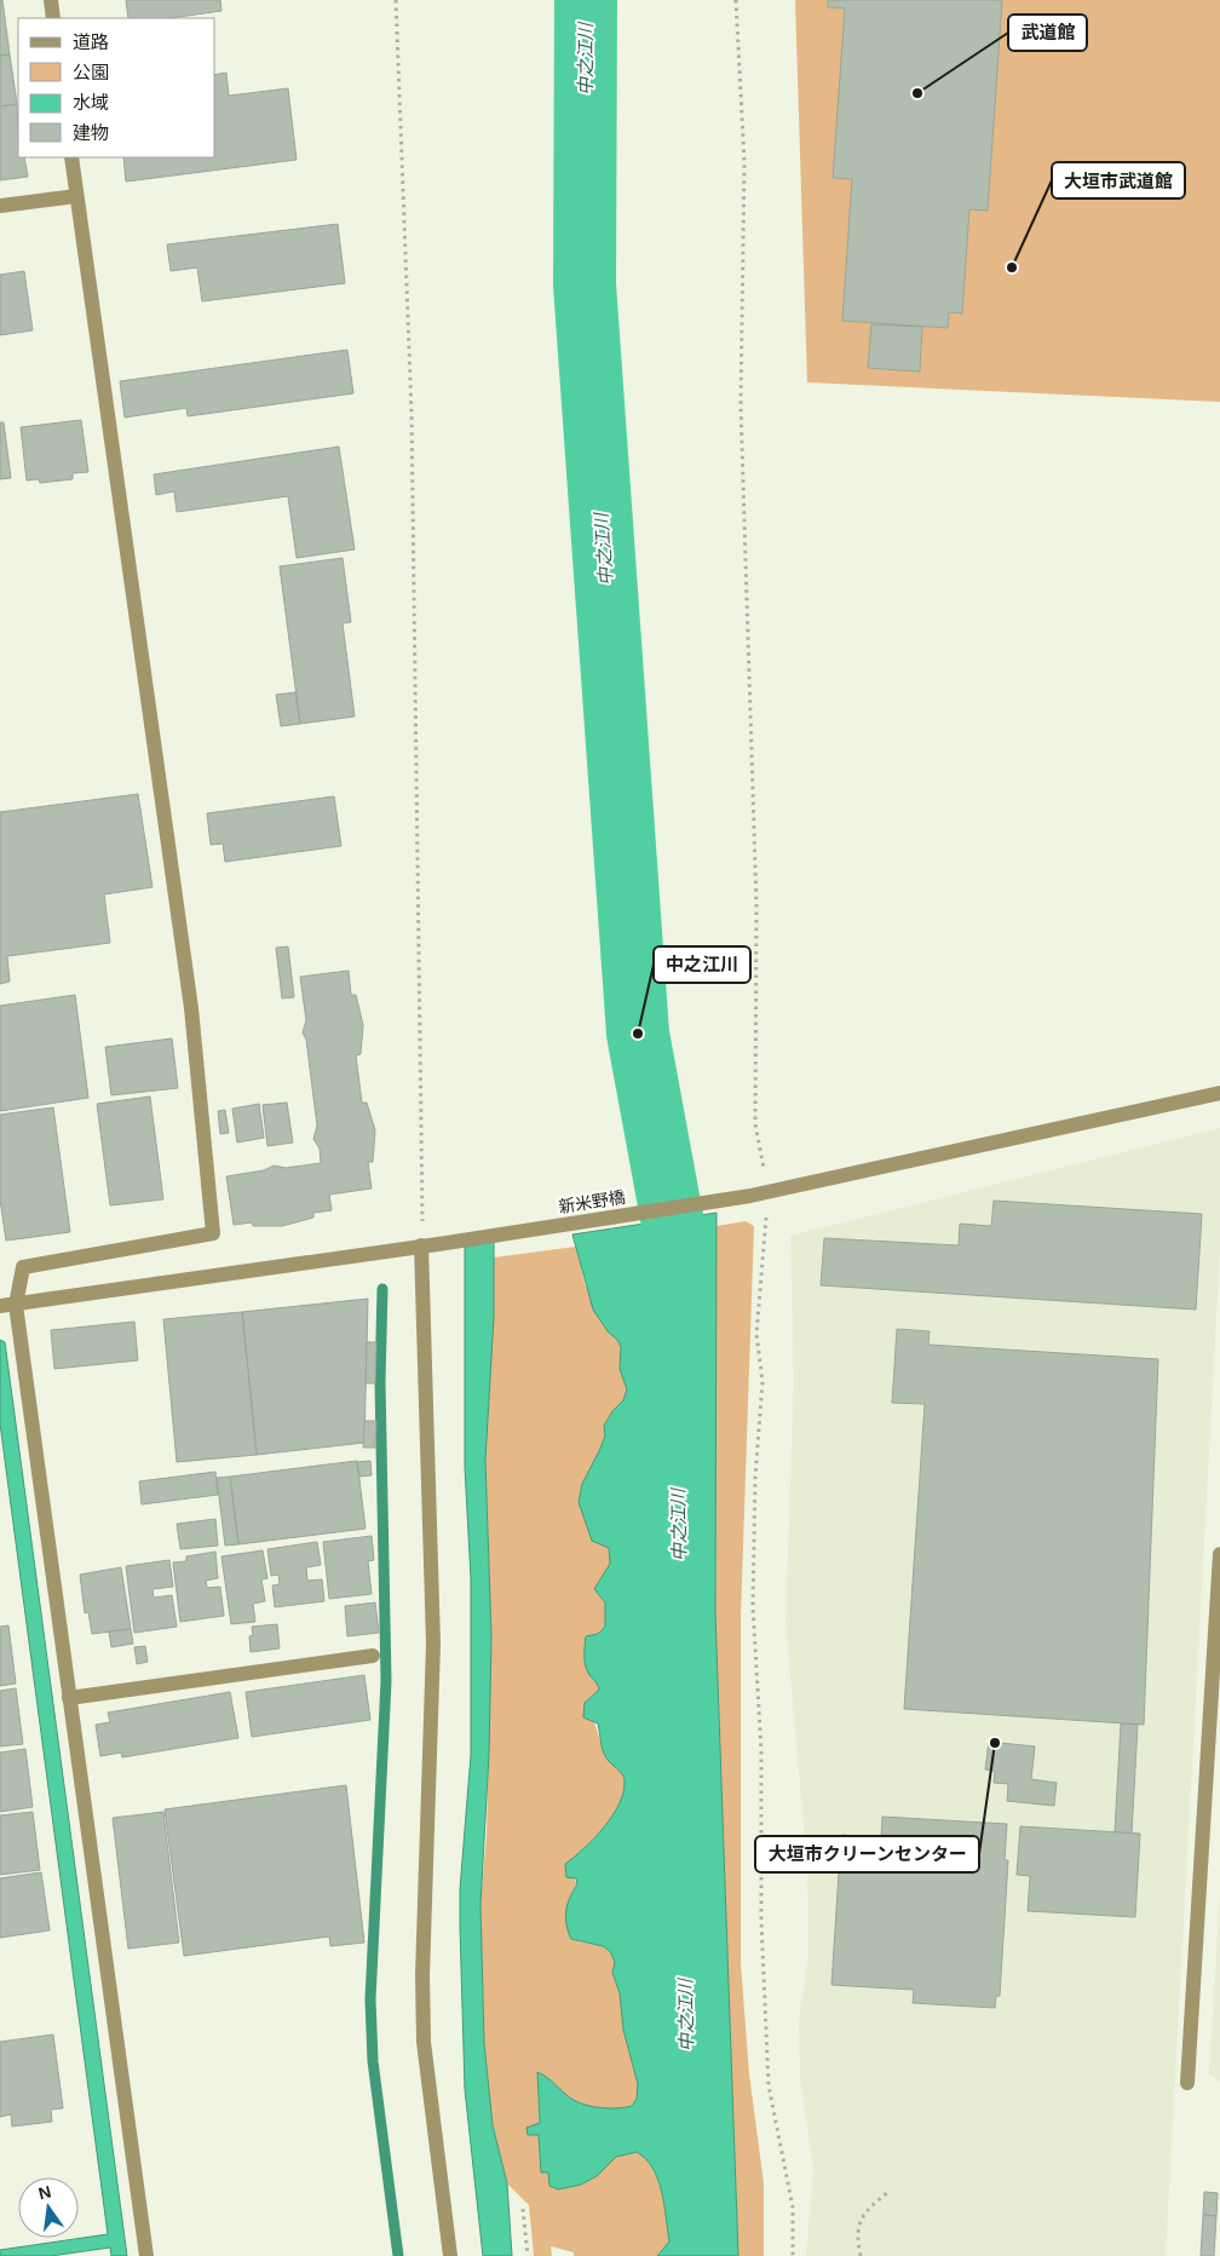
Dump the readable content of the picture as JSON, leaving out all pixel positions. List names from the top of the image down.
{
  "streets": {
    "street": ["新米野橋"]
  },
  "water": ["中之江川"],
  "places": [
    "武道館",
    "大垣市武道館",
    "中之江川",
    "大垣市クリーンセンター"
  ],
  "legend": [
    "道路",
    "公園",
    "水域",
    "建物"
  ],
  "north": "top"
}
